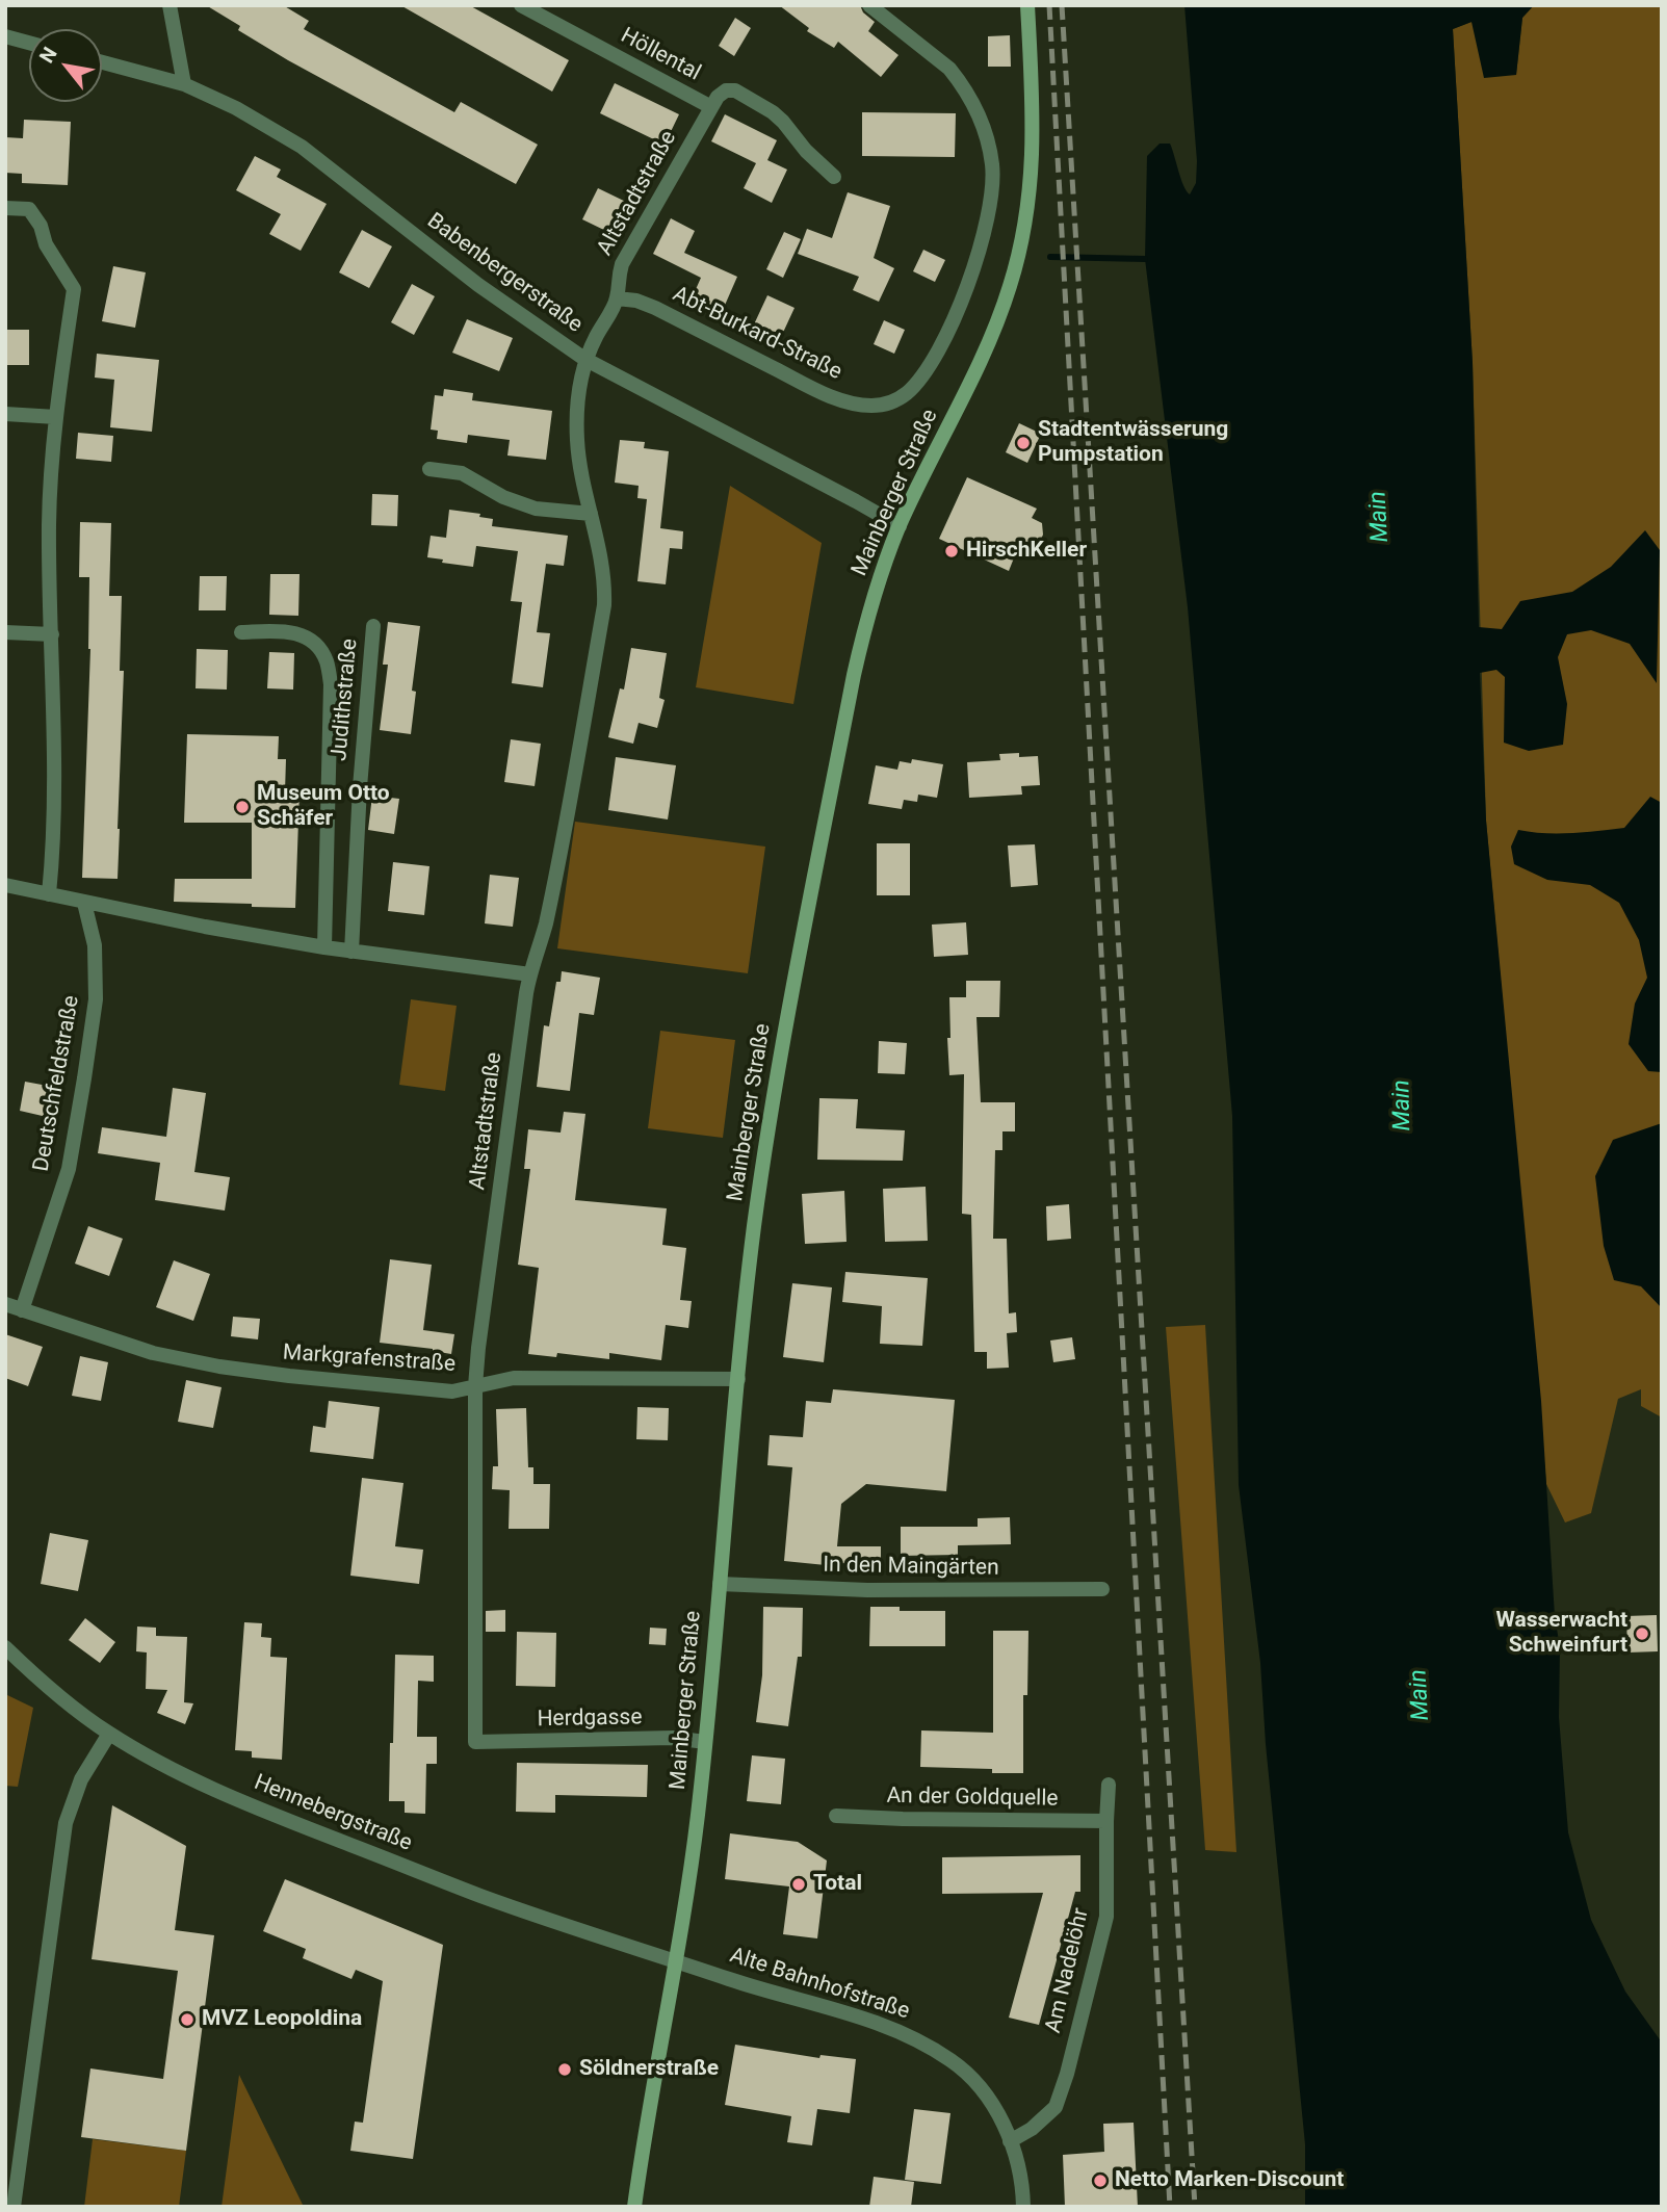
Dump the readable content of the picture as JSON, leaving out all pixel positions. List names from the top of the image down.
{
  "streets": {
    "main road": ["Mainberger Straße"],
    "street": [
      "Höllental",
      "Altstadtstraße",
      "Babenbergerstraße",
      "Abt-Burkard-Straße",
      "Judithstraße",
      "Deutschfeldstraße",
      "Markgrafenstraße",
      "In den Maingärten",
      "Herdgasse",
      "An der Goldquelle",
      "Hennebergstraße",
      "Am Nadelöhr",
      "Alte Bahnhofstraße"
    ]
  },
  "crossings": [
    ["Höllental", "Altstadtstraße"],
    ["Altstadtstraße", "Babenbergerstraße"],
    ["Altstadtstraße", "Abt-Burkard-Straße"],
    ["Altstadtstraße", "Markgrafenstraße"],
    ["Altstadtstraße", "Herdgasse"],
    ["Babenbergerstraße", "Mainberger Straße"],
    ["Mainberger Straße", "Markgrafenstraße"],
    ["Mainberger Straße", "In den Maingärten"],
    ["Mainberger Straße", "Herdgasse"],
    ["Mainberger Straße", "Hennebergstraße"],
    ["Mainberger Straße", "Alte Bahnhofstraße"],
    ["Deutschfeldstraße", "Markgrafenstraße"],
    ["An der Goldquelle", "Am Nadelöhr"],
    ["Hennebergstraße", "Alte Bahnhofstraße"],
    ["Am Nadelöhr", "Alte Bahnhofstraße"]
  ],
  "water": ["Main"],
  "places": [
    "Stadtentwässerung Pumpstation",
    "HirschKeller",
    "Museum Otto Schäfer",
    "Wasserwacht Schweinfurt",
    "Total",
    "MVZ Leopoldina",
    "Söldnerstraße",
    "Netto Marken-Discount"
  ],
  "north": "top left"
}
